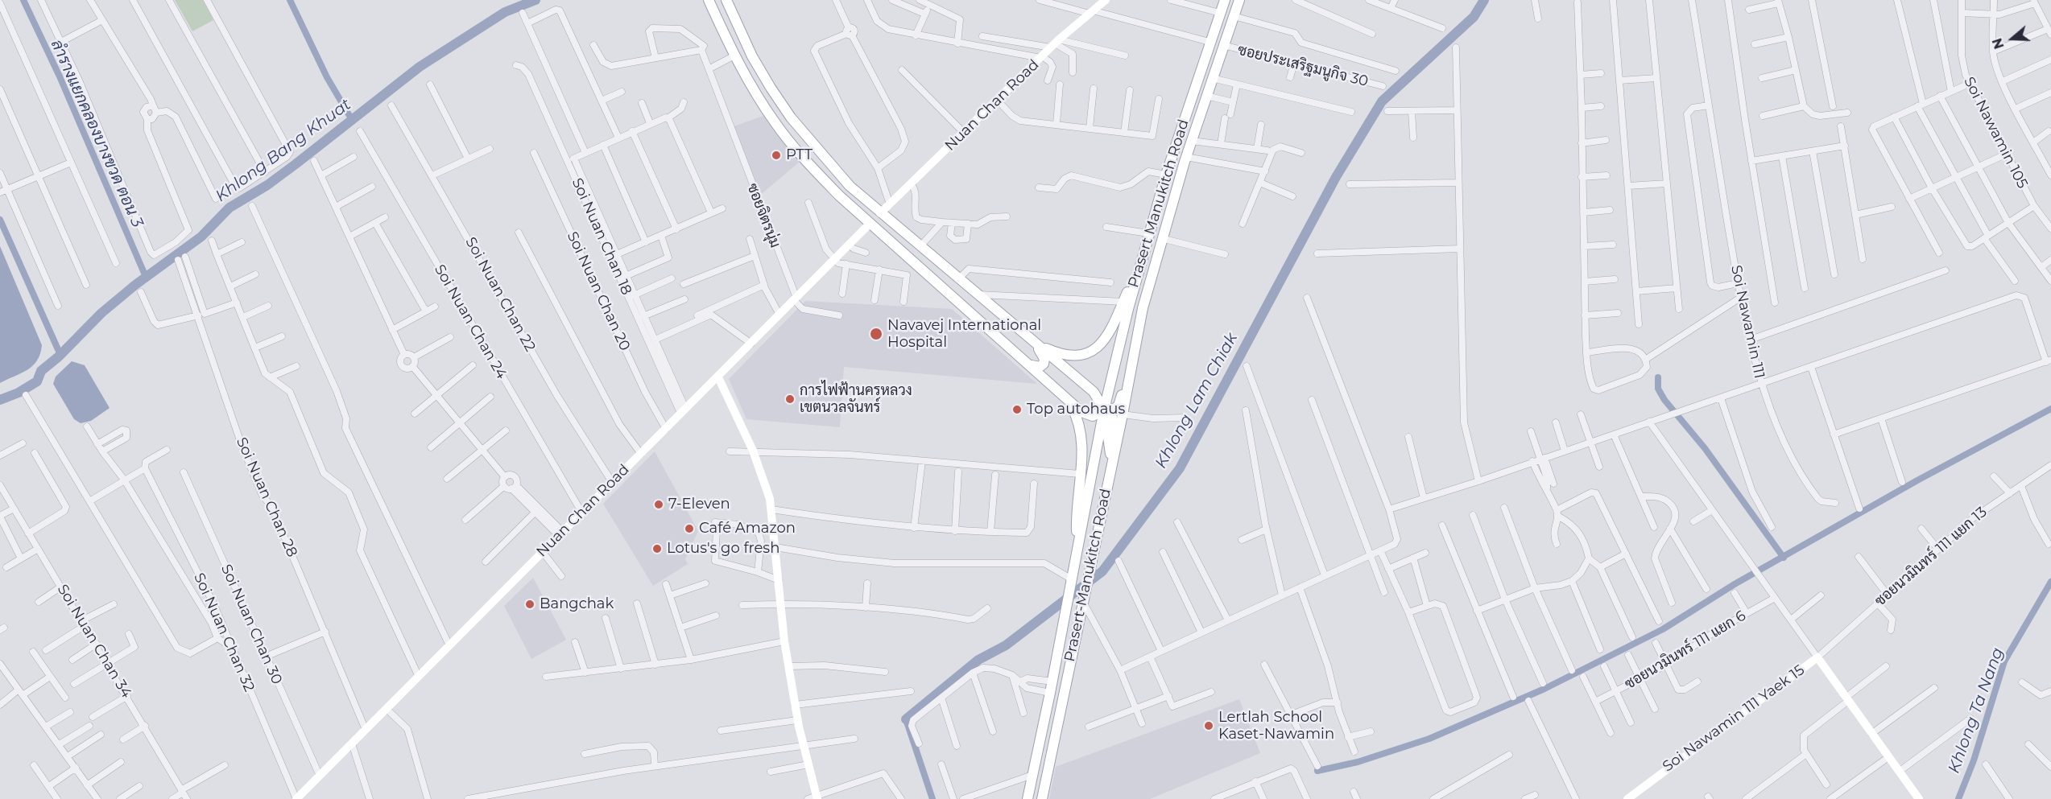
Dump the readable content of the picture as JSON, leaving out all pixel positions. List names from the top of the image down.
{
  "streets": {
    "main road": [
      "Nuan Chan Road",
      "Prasert Manukitch Road",
      "Prasert-Manukitch Road",
      "Soi Nawamin 111 Yaek 15"
    ],
    "street": [
      "ซอยประเสริฐมนูกิจ 30",
      "Soi Nawamin 105",
      "ซอยจิตรนุ่ม",
      "Soi Nuan Chan 18",
      "Soi Nuan Chan 20",
      "Soi Nuan Chan 22",
      "Soi Nuan Chan 24",
      "Soi Nawamin 111",
      "Soi Nuan Chan 28",
      "ซอยนวมินทร์ 111 แยก 13",
      "Soi Nuan Chan 30",
      "Soi Nuan Chan 32",
      "Soi Nuan Chan 34",
      "ซอยนวมินทร์ 111 แยก 6"
    ]
  },
  "crossings": [
    ["ซอยประเสริฐมนูกิจ 30", "Prasert Manukitch Road"],
    ["Nuan Chan Road", "ซอยจิตรนุ่ม"],
    ["Nuan Chan Road", "Soi Nuan Chan 18"],
    ["Nuan Chan Road", "Soi Nuan Chan 20"],
    ["Nuan Chan Road", "Soi Nuan Chan 22"],
    ["Nuan Chan Road", "Soi Nuan Chan 24"],
    ["Nuan Chan Road", "Soi Nuan Chan 28"],
    ["Nuan Chan Road", "Soi Nuan Chan 30"],
    ["Nuan Chan Road", "Soi Nuan Chan 32"],
    ["Prasert Manukitch Road", "Prasert-Manukitch Road"],
    ["ซอยนวมินทร์ 111 แยก 13", "Soi Nawamin 111 Yaek 15"]
  ],
  "water": [
    "ลำรางแยกคลองบางขวด ตอน 3",
    "Khlong Bang Khuat",
    "Khlong Lam Chiak",
    "Khlong Ta Nang"
  ],
  "places": [
    "PTT",
    "Navavej International Hospital",
    "การไฟฟ้านครหลวง เขตนวลจันทร์",
    "Top autohaus",
    "7-Eleven",
    "Café Amazon",
    "Lotus's go fresh",
    "Bangchak",
    "Lertlah School Kaset-Nawamin"
  ],
  "north": "left"
}
